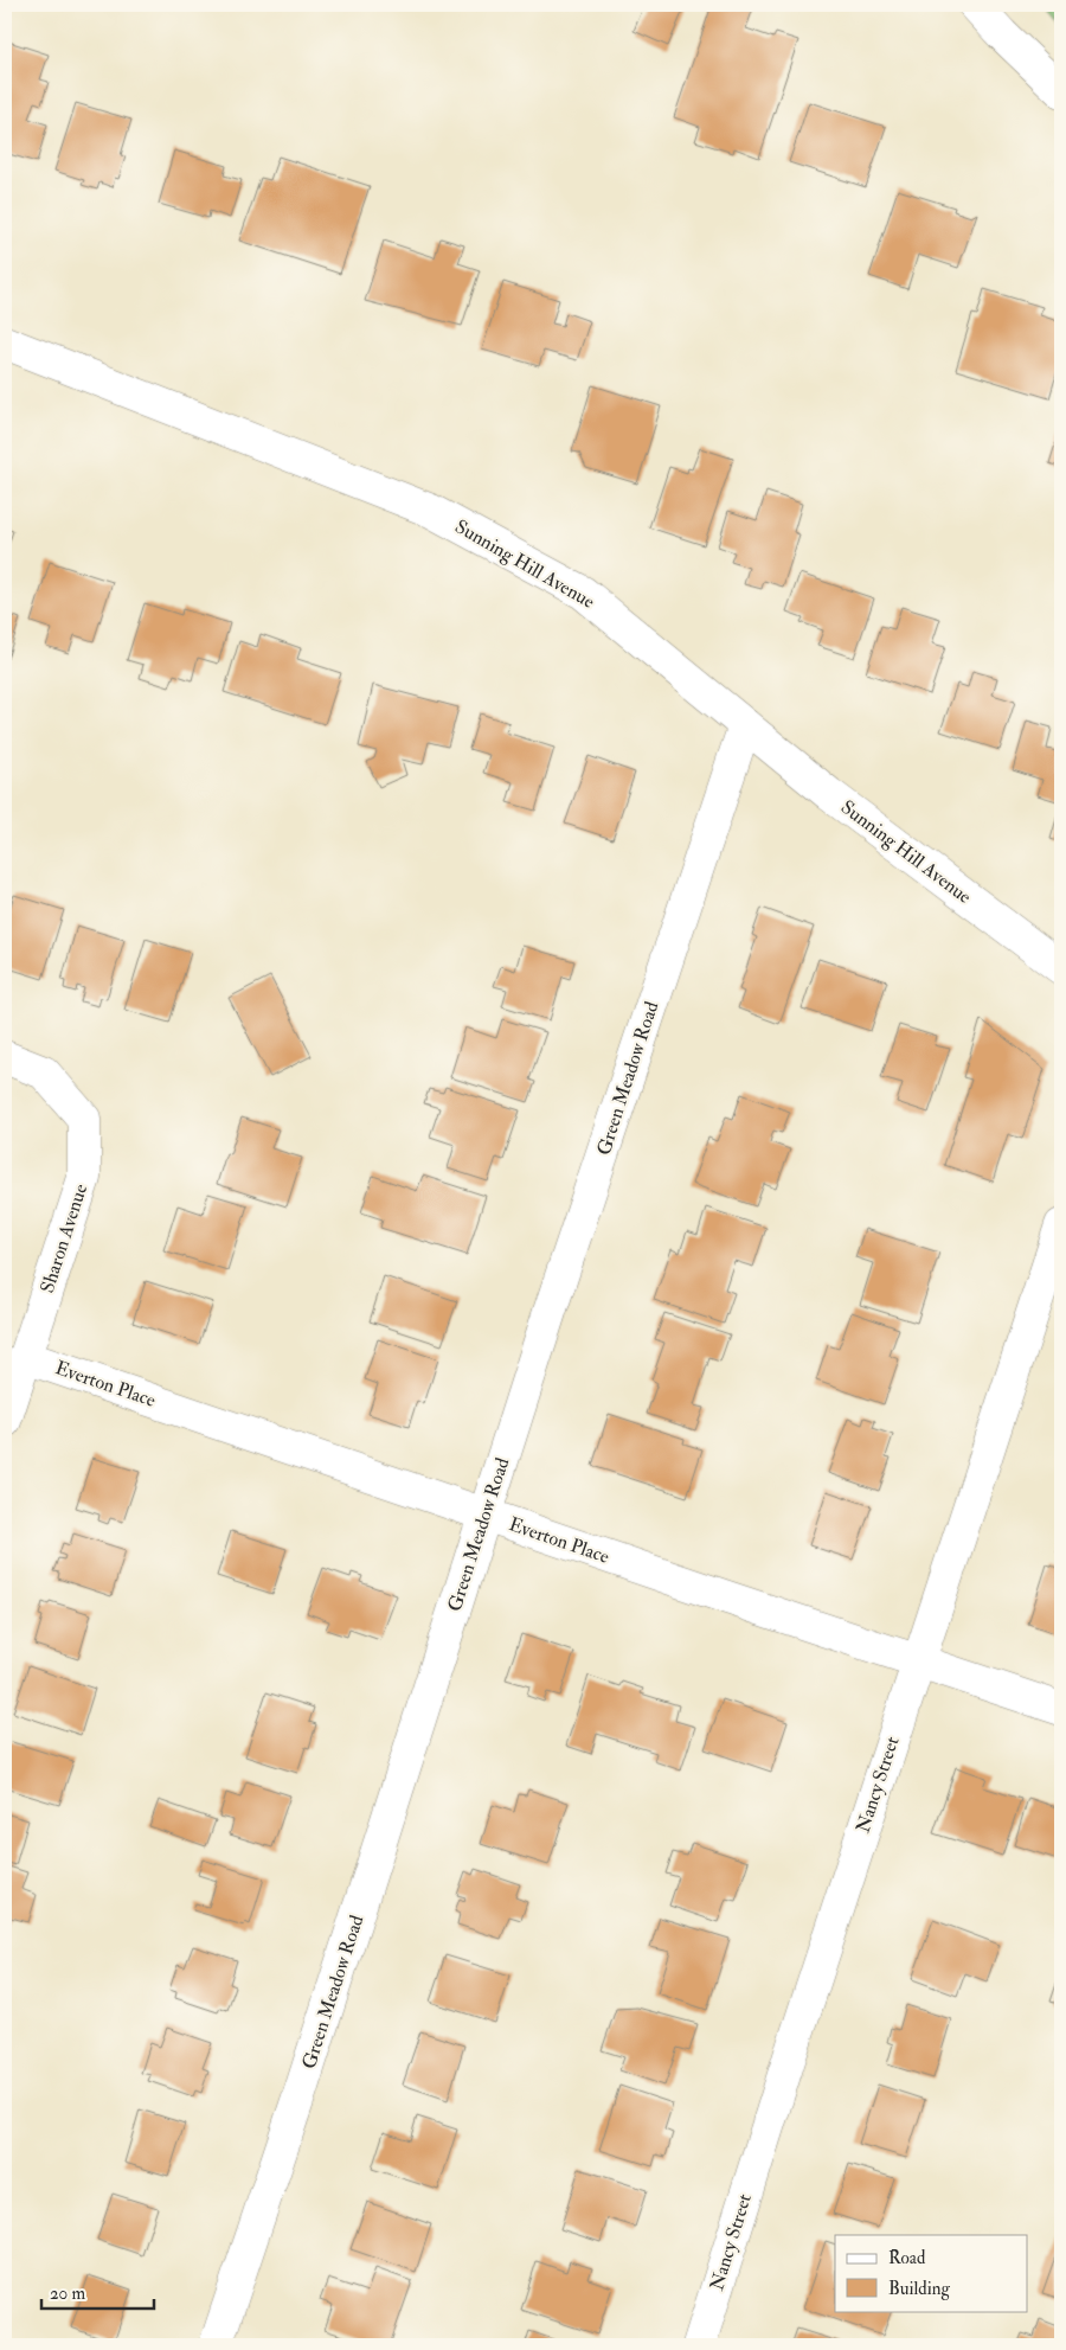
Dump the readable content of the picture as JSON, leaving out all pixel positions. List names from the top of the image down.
{
  "streets": {
    "street": [
      "Sunning Hill Avenue",
      "Green Meadow Road",
      "Sharon Avenue",
      "Everton Place",
      "Nancy Street"
    ]
  },
  "crossings": [
    ["Sunning Hill Avenue", "Green Meadow Road"],
    ["Green Meadow Road", "Everton Place"],
    ["Sharon Avenue", "Everton Place"],
    ["Everton Place", "Nancy Street"]
  ],
  "legend": ["Road", "Building"],
  "scale_bar": "20 m"
}
